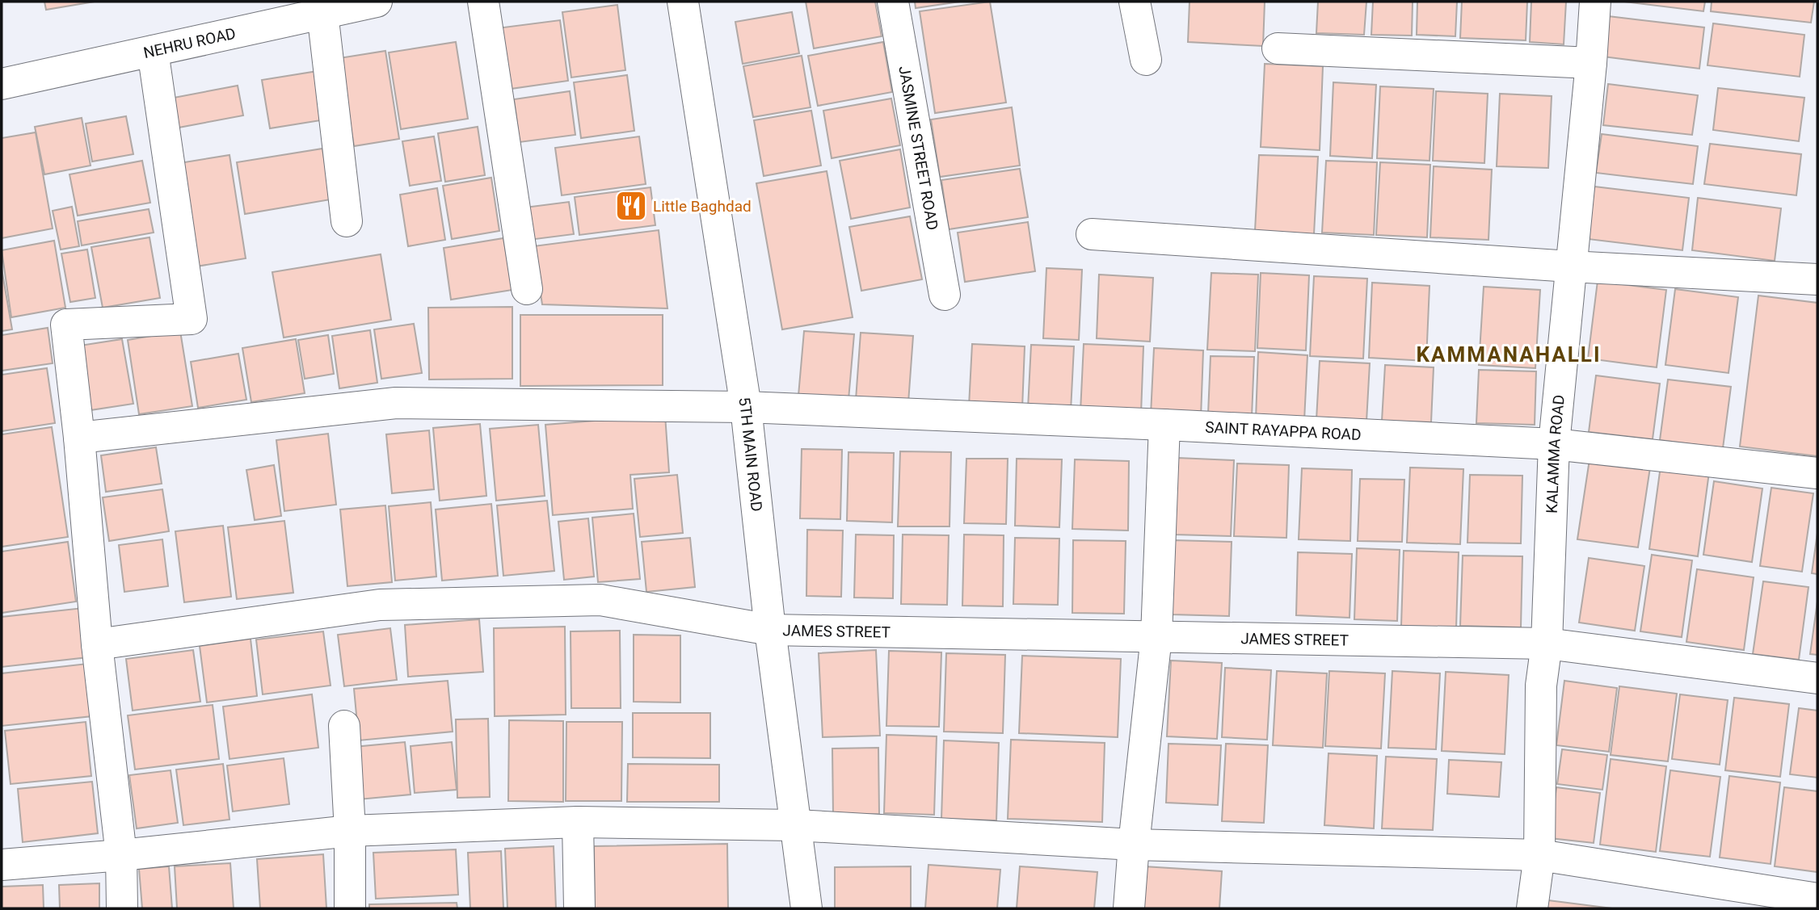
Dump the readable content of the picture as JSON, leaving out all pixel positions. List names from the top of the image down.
{
  "streets": {
    "street": [
      "NEHRU ROAD",
      "JASMINE STREET ROAD",
      "SAINT RAYAPPA ROAD",
      "5TH MAIN ROAD",
      "KALAMMA ROAD",
      "JAMES STREET"
    ]
  },
  "crossings": [
    ["SAINT RAYAPPA ROAD", "5TH MAIN ROAD"],
    ["SAINT RAYAPPA ROAD", "KALAMMA ROAD"],
    ["5TH MAIN ROAD", "JAMES STREET"],
    ["KALAMMA ROAD", "JAMES STREET"]
  ],
  "districts": ["KAMMANAHALLI"],
  "places": {
    "restaurant": ["Little Baghdad"]
  }
}
